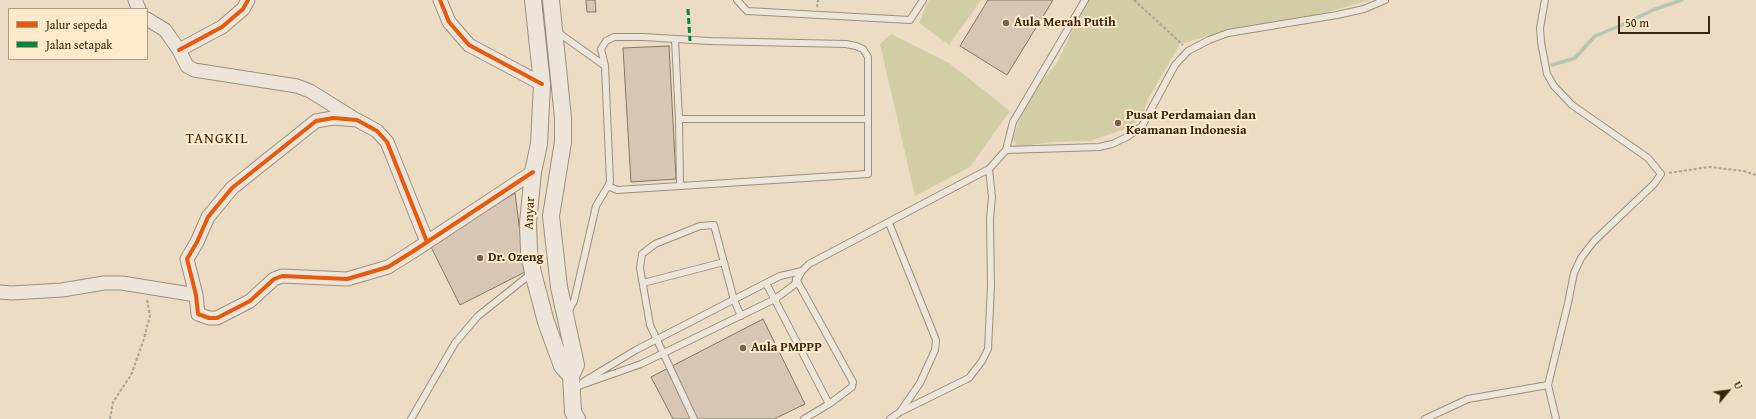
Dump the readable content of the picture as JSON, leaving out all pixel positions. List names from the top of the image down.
{
  "streets": {
    "street": ["Anyar"]
  },
  "districts": ["TANGKIL"],
  "places": [
    "Aula Merah Putih",
    "Pusat Perdamaian dan Keamanan Indonesia",
    "Dr. Ozeng",
    "Aula PMPPP"
  ],
  "legend": ["Jalur sepeda", "Jalan setapak"],
  "scale_bar": "50 m",
  "north": "top right"
}
